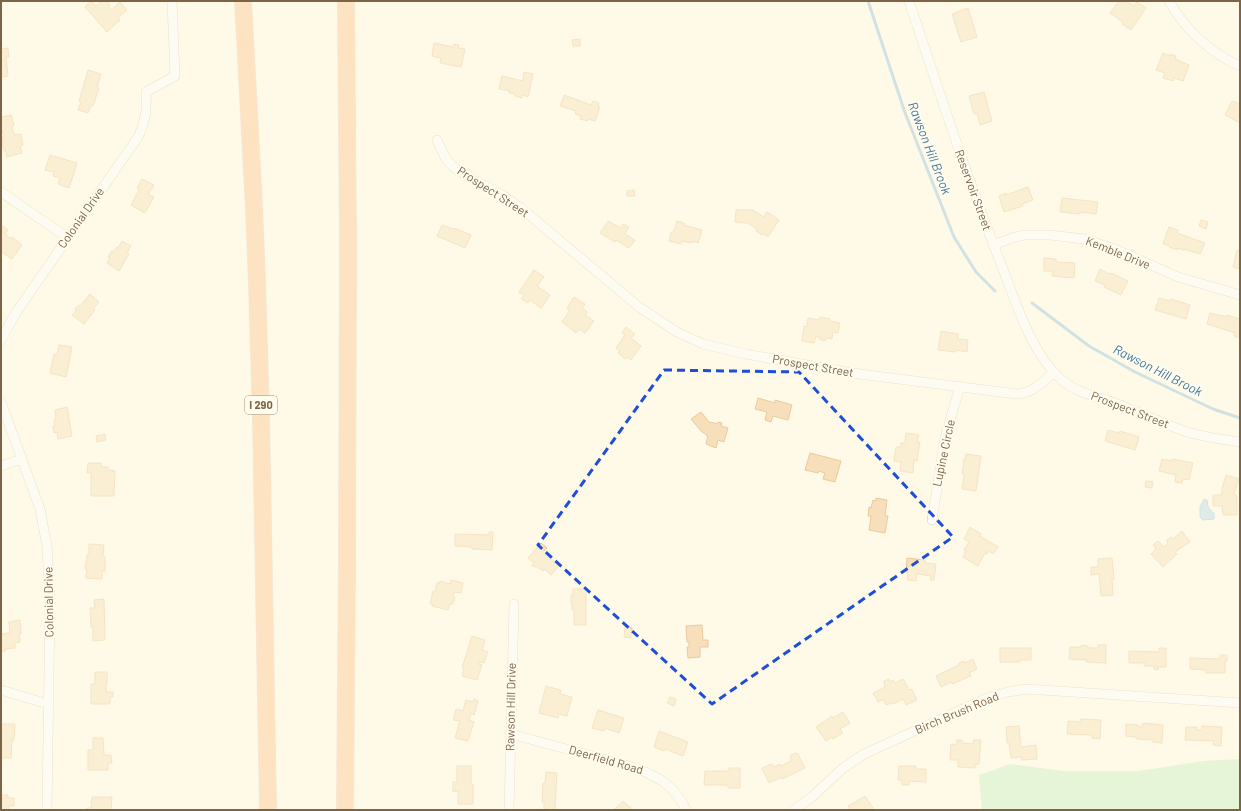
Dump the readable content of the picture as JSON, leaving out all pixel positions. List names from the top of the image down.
{
  "streets": {
    "highway": ["I 290"],
    "street": [
      "Reservoir Street",
      "Prospect Street",
      "Colonial Drive",
      "Kemble Drive",
      "Lupine Circle",
      "Rawson Hill Drive",
      "Birch Brush Road",
      "Deerfield Road"
    ]
  },
  "crossings": [
    ["Reservoir Street", "Prospect Street"],
    ["Reservoir Street", "Kemble Drive"],
    ["Prospect Street", "Lupine Circle"],
    ["Rawson Hill Drive", "Deerfield Road"]
  ],
  "water": ["Rawson Hill Brook"]
}
